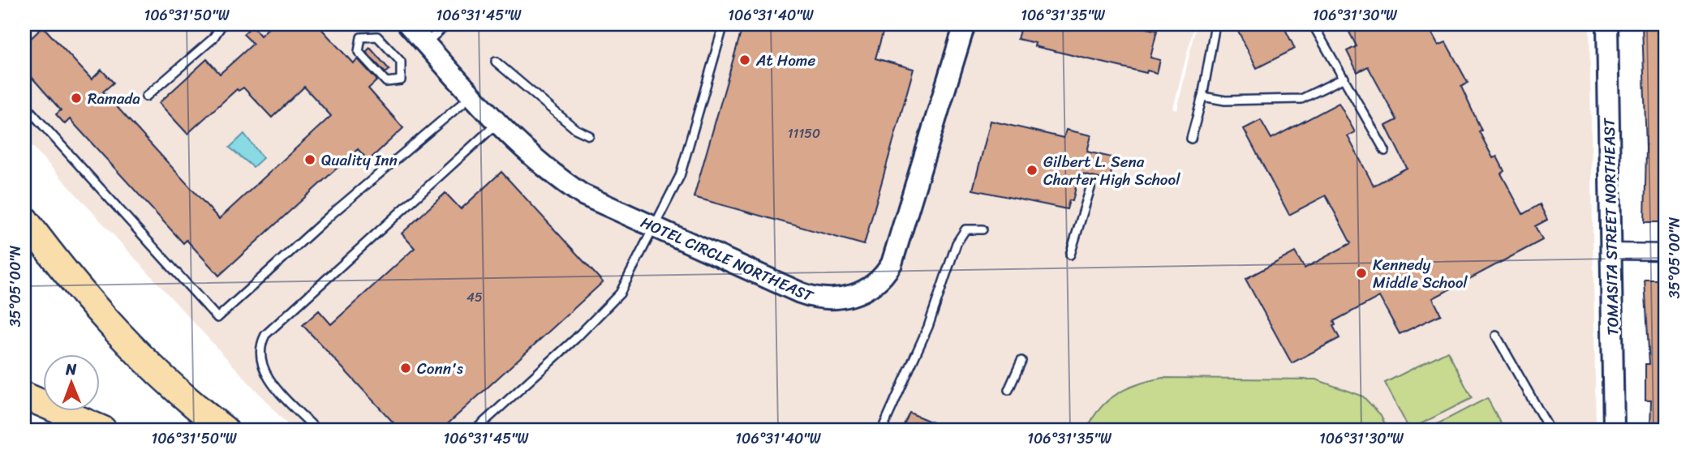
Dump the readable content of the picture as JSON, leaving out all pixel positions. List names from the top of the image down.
{
  "streets": {
    "street": ["TOMASITA STREET NORTHEAST", "HOTEL CIRCLE NORTHEAST"]
  },
  "places": [
    "At Home",
    "Ramada",
    "Quality Inn",
    "Gilbert L. Sena Charter High School",
    "Kennedy Middle School",
    "Conn's"
  ],
  "house_numbers": ["11150", "45"],
  "north": "top",
  "coordinates": [
    "106°31'50\"W",
    "106°31'45\"W",
    "106°31'40\"W",
    "106°31'35\"W",
    "106°31'30\"W",
    "35°05'00\"N"
  ]
}
